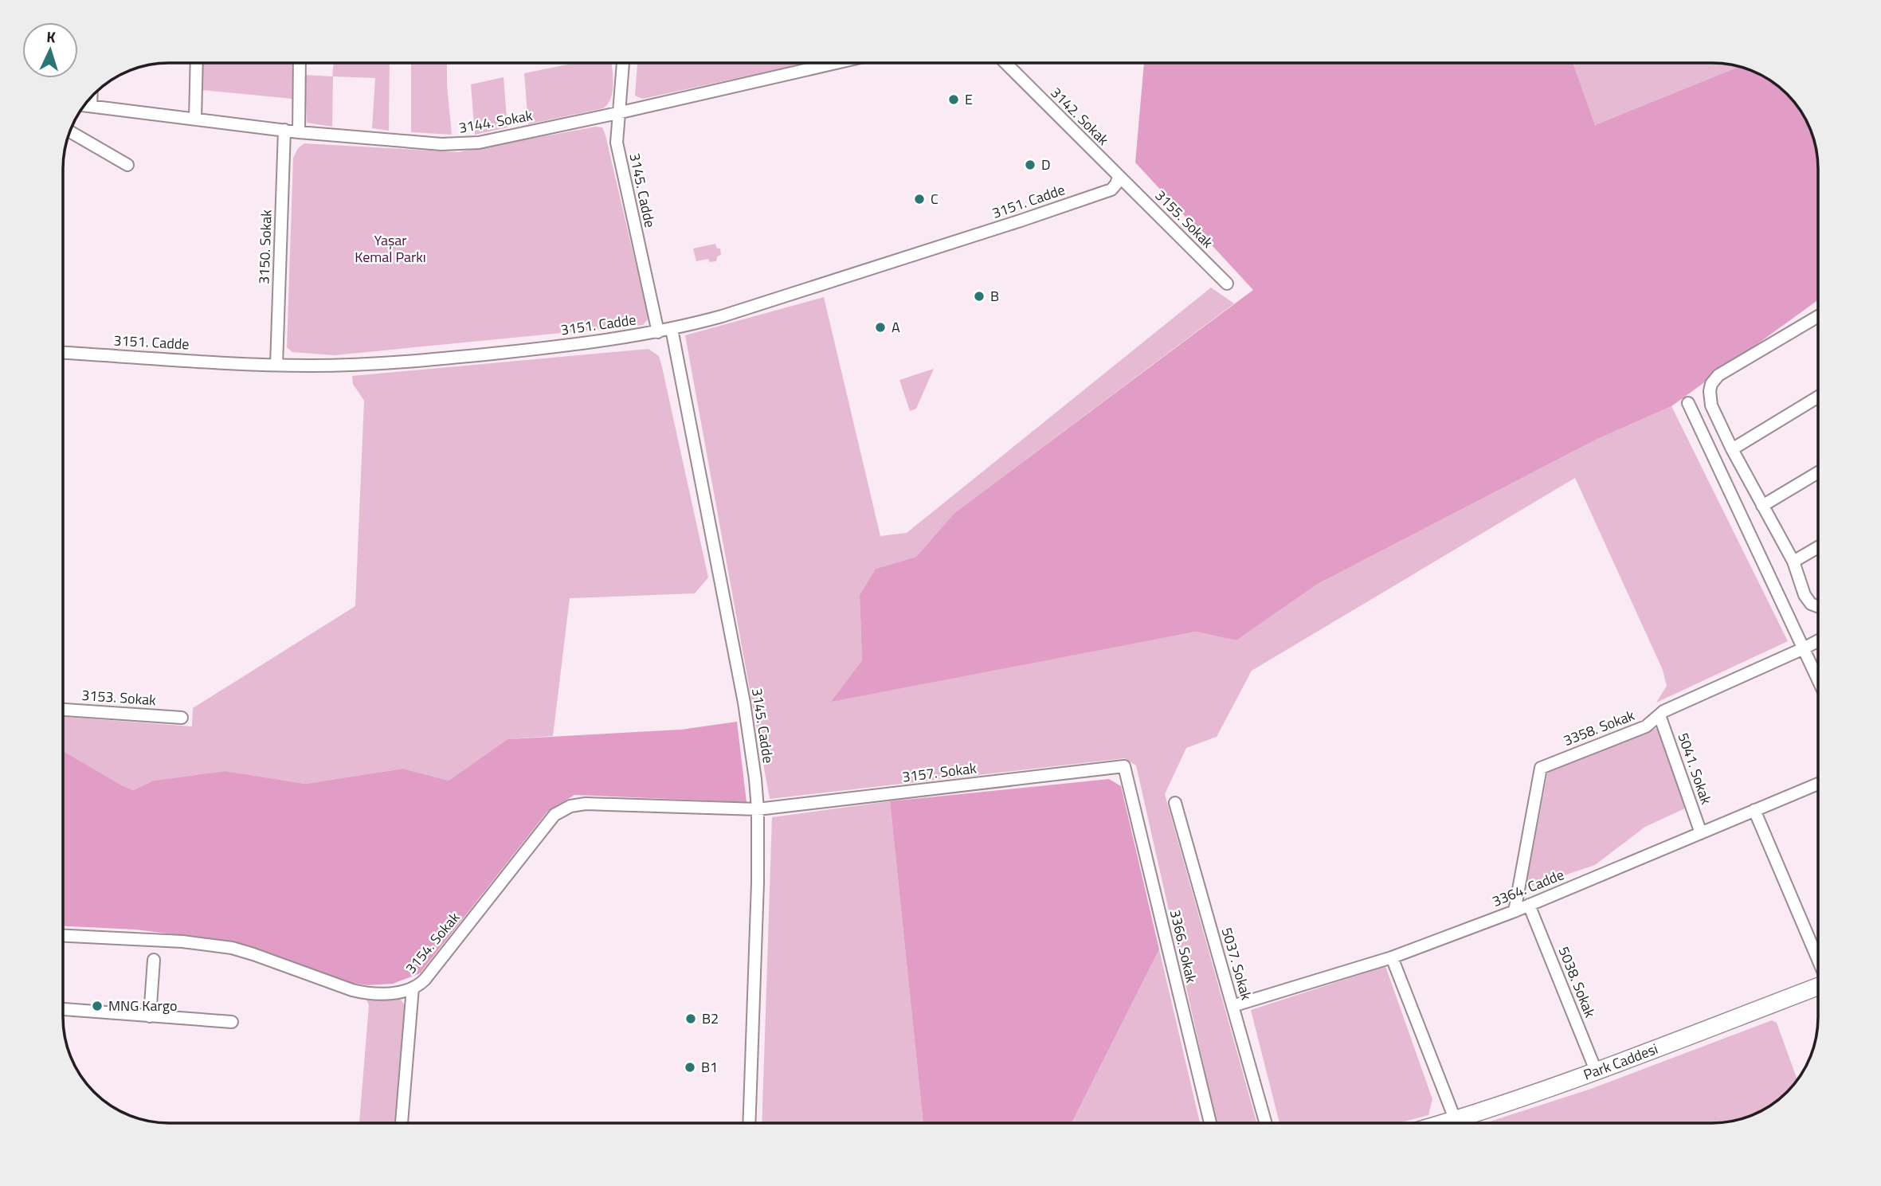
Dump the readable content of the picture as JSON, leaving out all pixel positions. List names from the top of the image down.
{
  "streets": {
    "street": [
      "3142. Sokak",
      "3144. Sokak",
      "3145. Cadde",
      "3151. Cadde",
      "3155. Sokak",
      "3150. Sokak",
      "3153. Sokak",
      "3358. Sokak",
      "5041. Sokak",
      "3157. Sokak",
      "3364. Cadde",
      "3154. Sokak",
      "3366. Sokak",
      "5037. Sokak",
      "5038. Sokak",
      "Park Caddesi"
    ]
  },
  "crossings": [
    ["3142. Sokak", "3151. Cadde"],
    ["3142. Sokak", "3155. Sokak"],
    ["3144. Sokak", "3145. Cadde"],
    ["3144. Sokak", "3150. Sokak"],
    ["3145. Cadde", "3151. Cadde"],
    ["3145. Cadde", "3157. Sokak"],
    ["3145. Cadde", "3154. Sokak"],
    ["3151. Cadde", "3155. Sokak"],
    ["3151. Cadde", "3150. Sokak"],
    ["3358. Sokak", "5041. Sokak"],
    ["3358. Sokak", "3364. Cadde"],
    ["5041. Sokak", "3364. Cadde"],
    ["3157. Sokak", "3154. Sokak"],
    ["3157. Sokak", "3366. Sokak"],
    ["3364. Cadde", "5037. Sokak"],
    ["3364. Cadde", "5038. Sokak"],
    ["5038. Sokak", "Park Caddesi"]
  ],
  "parks": ["Yaşar Kemal Parkı"],
  "places": [
    "E",
    "D",
    "C",
    "B",
    "A",
    "MNG Kargo",
    "B2",
    "B1"
  ],
  "north": "top"
}
